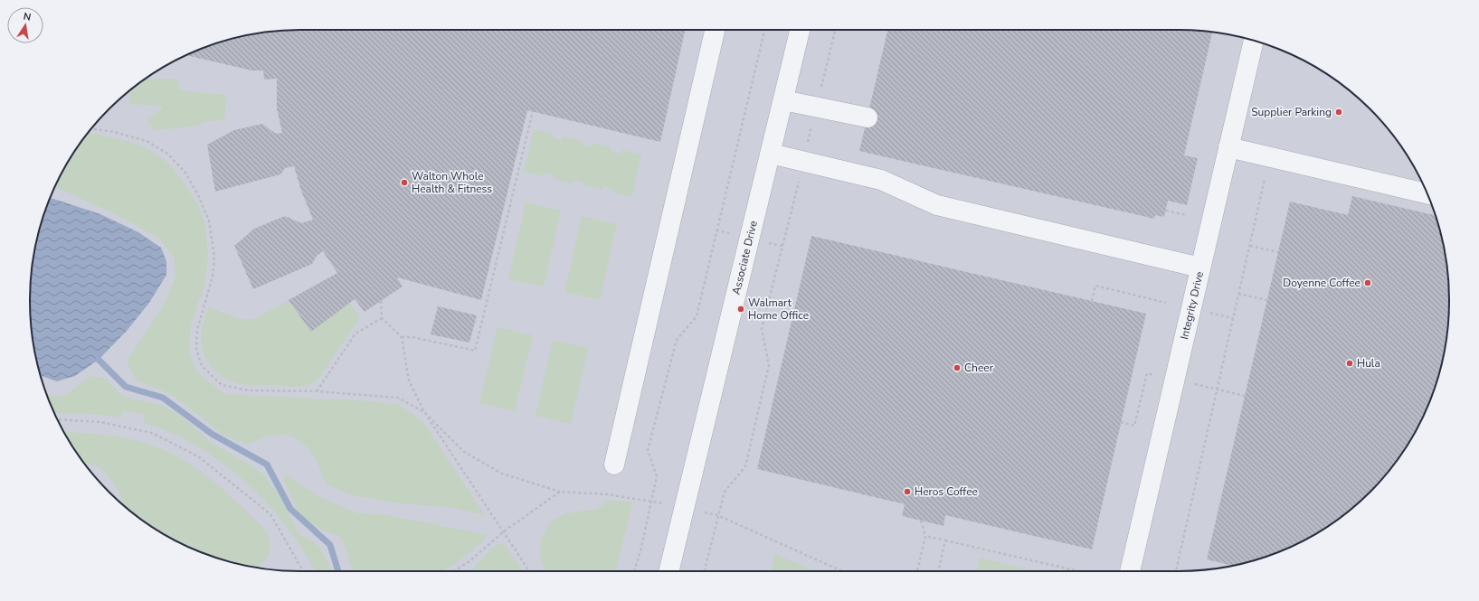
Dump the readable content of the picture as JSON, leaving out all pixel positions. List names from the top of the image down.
{
  "streets": {
    "street": ["Associate Drive", "Integrity Drive"]
  },
  "places": [
    "Supplier Parking",
    "Walton Whole Health & Fitness",
    "Doyenne Coffee",
    "Walmart Home Office",
    "Hula",
    "Cheer",
    "Heros Coffee"
  ],
  "north": "top"
}
